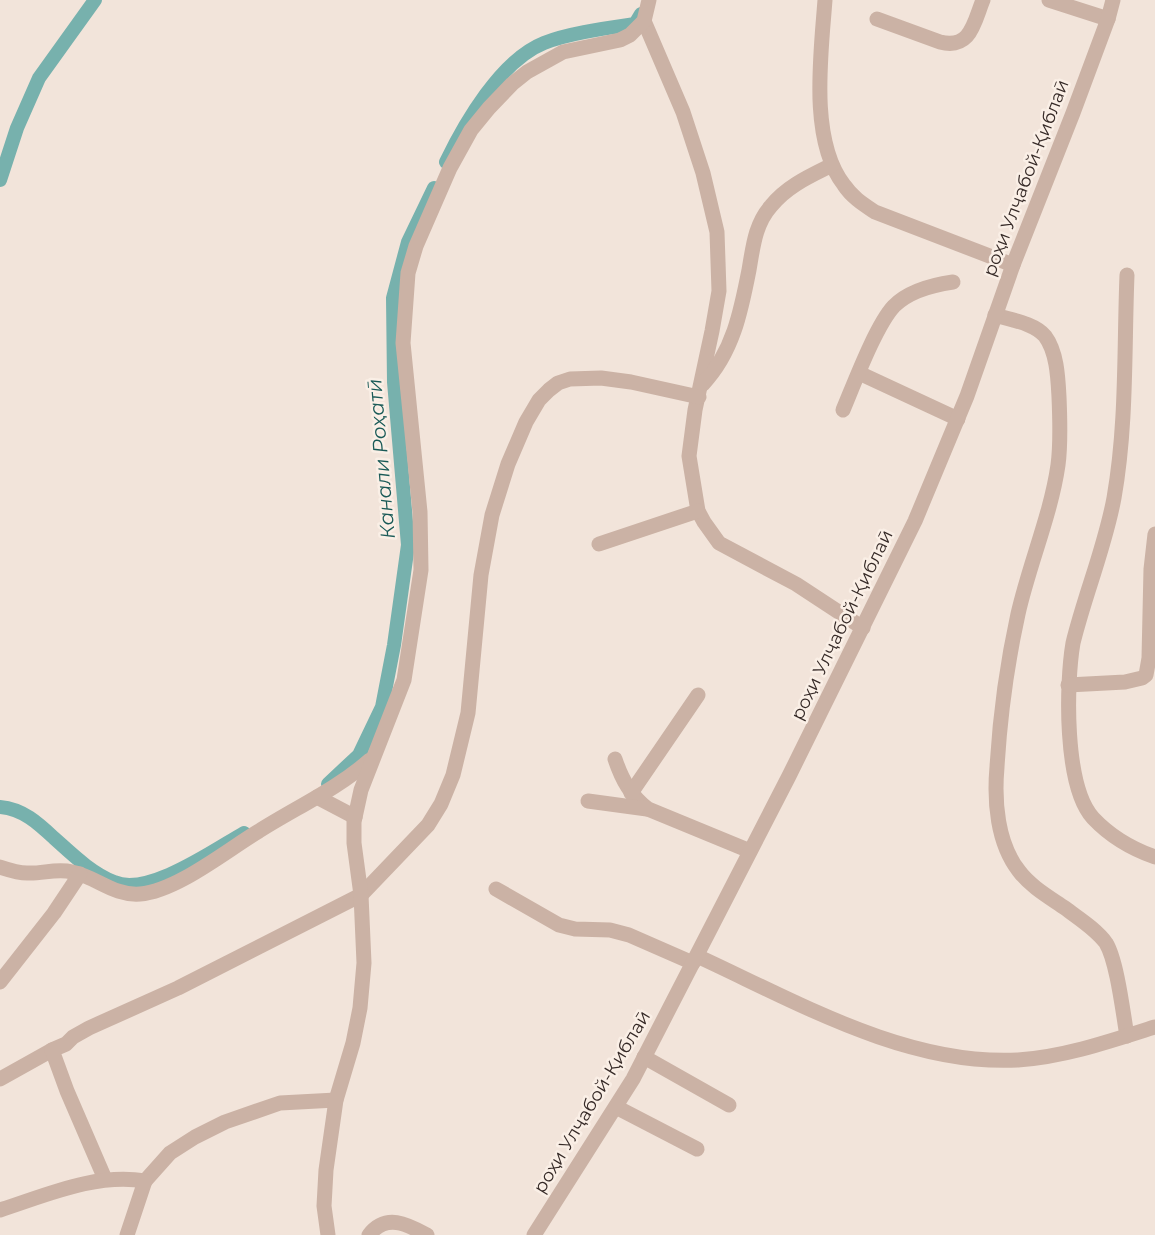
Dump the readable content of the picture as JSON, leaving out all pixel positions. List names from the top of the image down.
{
  "streets": {
    "street": ["роҳи Улҷабой-Қиблаӣ"]
  },
  "water": ["Канали Роҳатӣ"]
}
